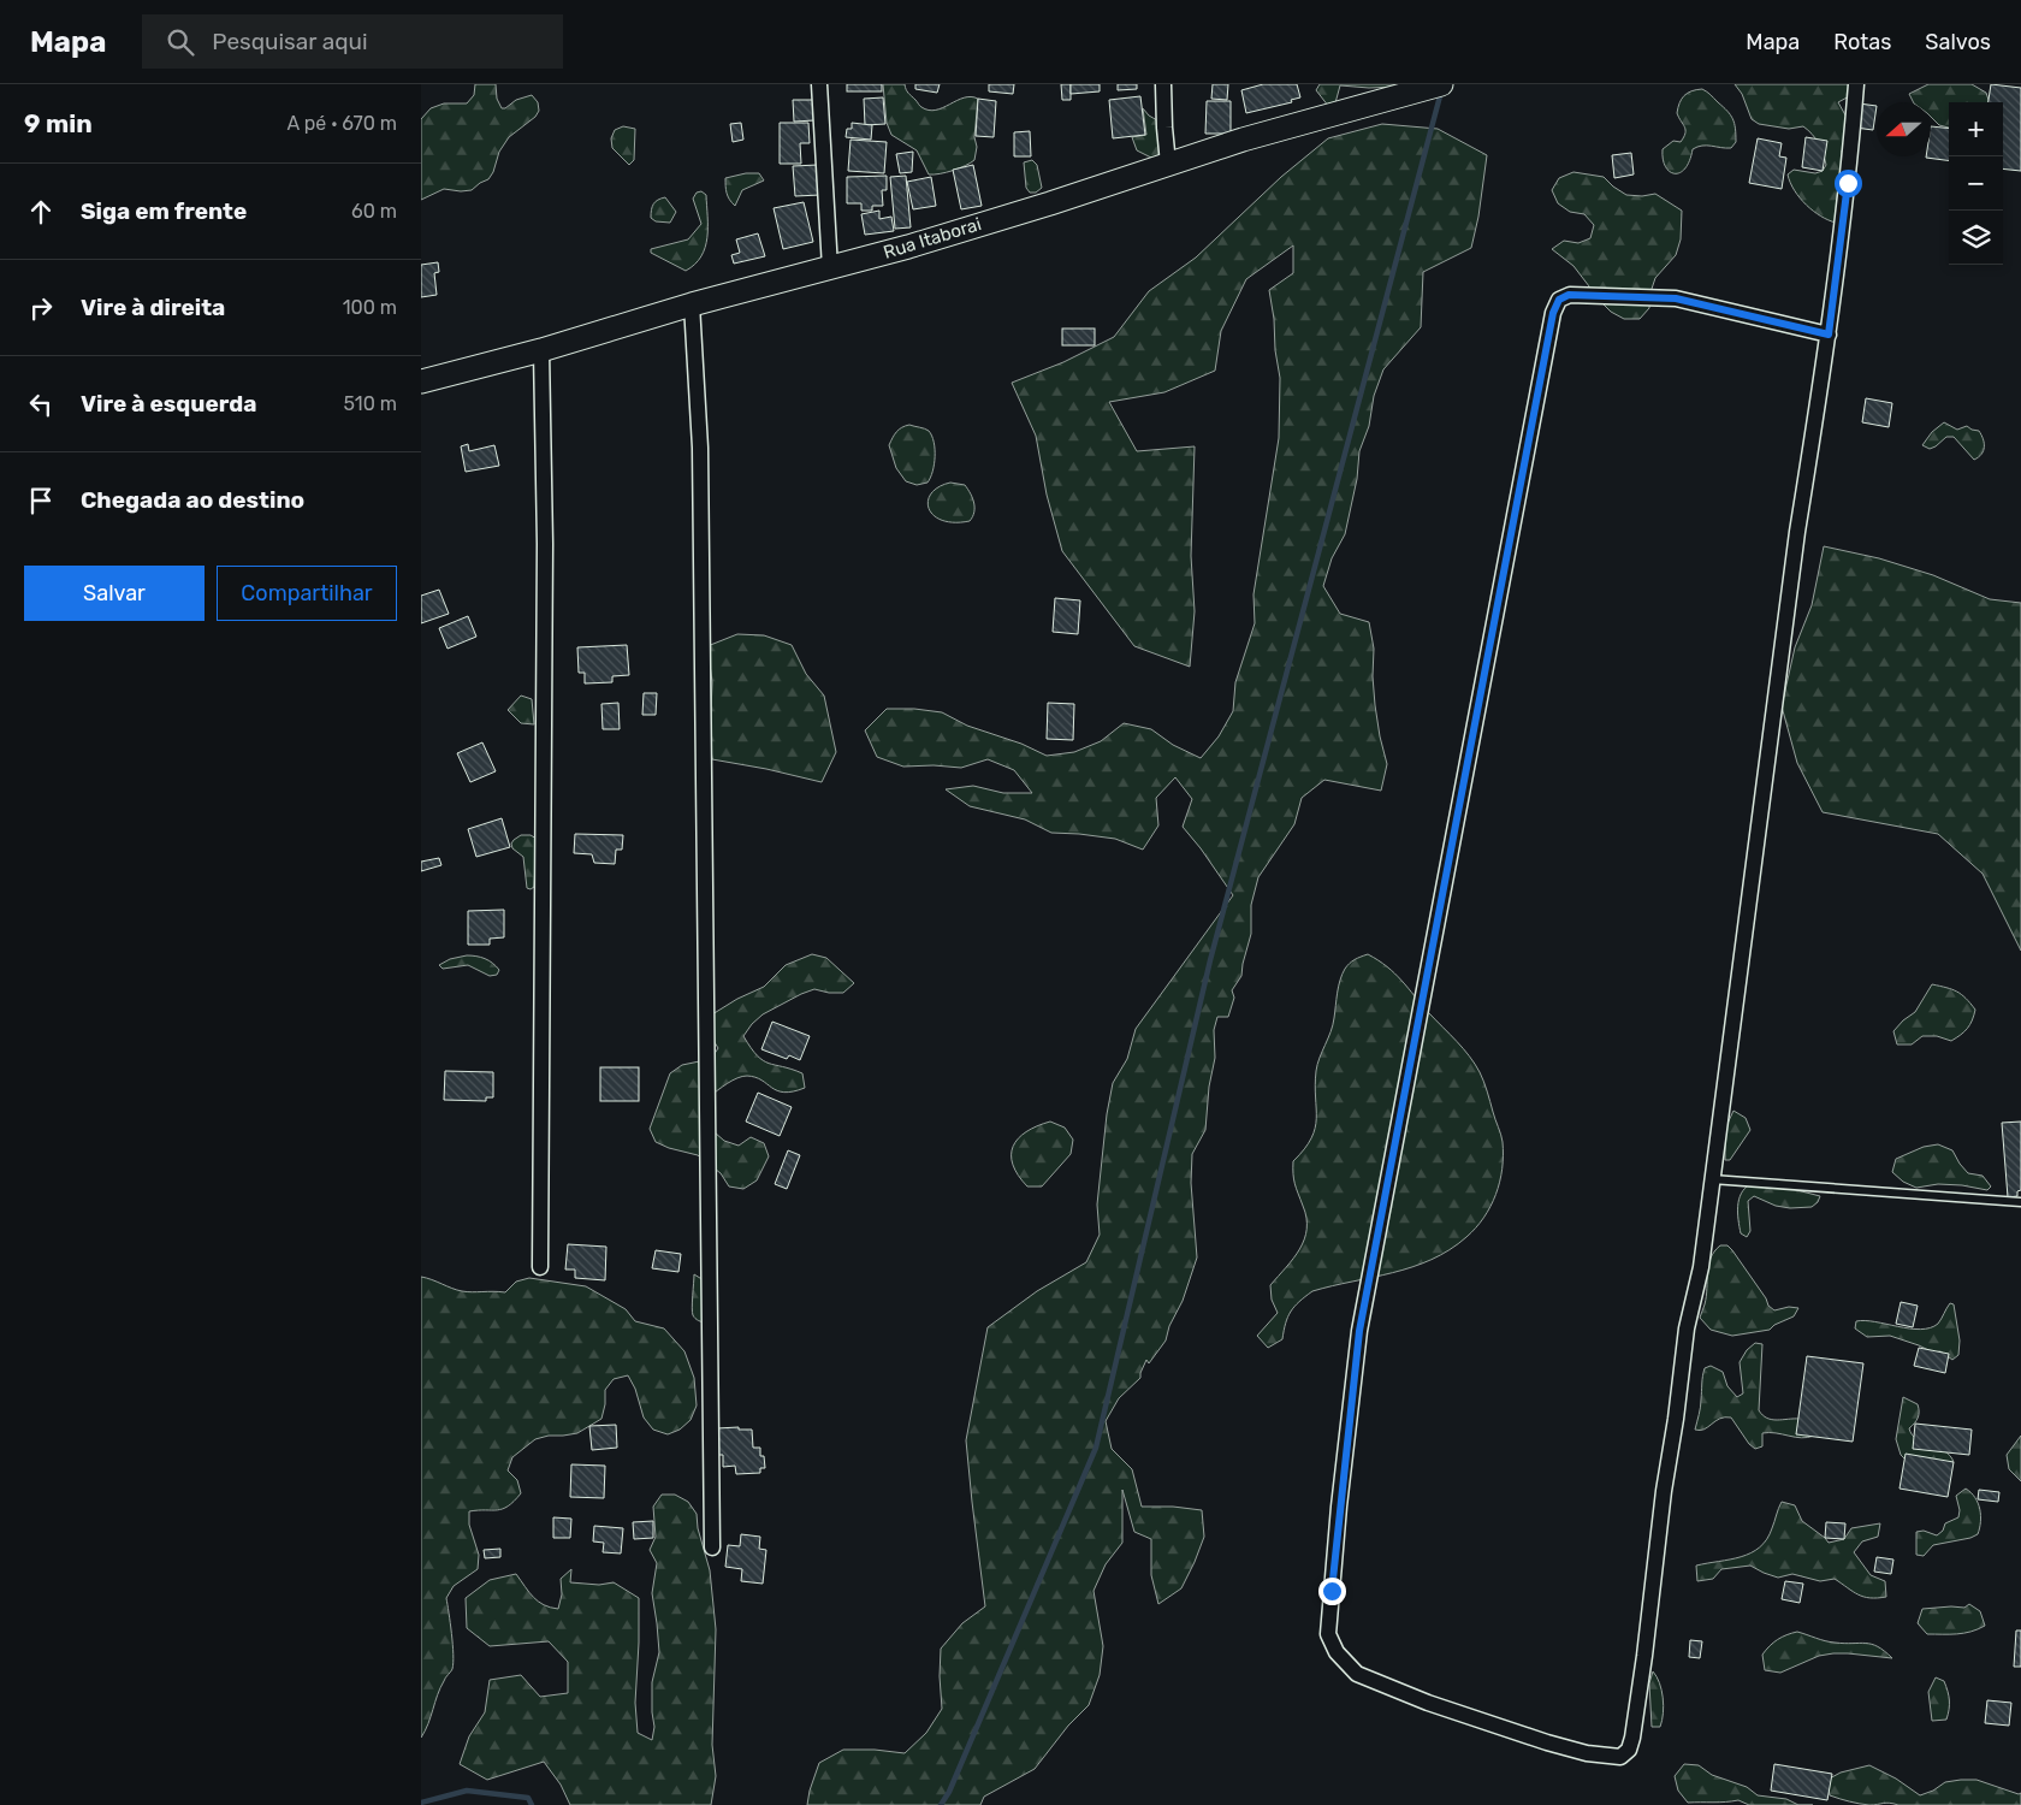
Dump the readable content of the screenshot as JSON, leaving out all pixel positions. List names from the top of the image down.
{
  "streets": {
    "street": ["Rua Itaborai"]
  },
  "north": "left",
  "page": {
    "header": "Mapa",
    "search": "Pesquisar aqui",
    "nav": ["Mapa", "Rotas", "Salvos"],
    "heading": ["9 min", "A pé · 670 m"],
    "map_buttons": ["+", "−"],
    "list": [
      ["Siga em frente", "60 m"],
      ["Vire à direita", "100 m"],
      ["Vire à esquerda", "510 m"],
      "Chegada ao destino"
    ],
    "buttons": ["Salvar", "Compartilhar"]
  }
}
